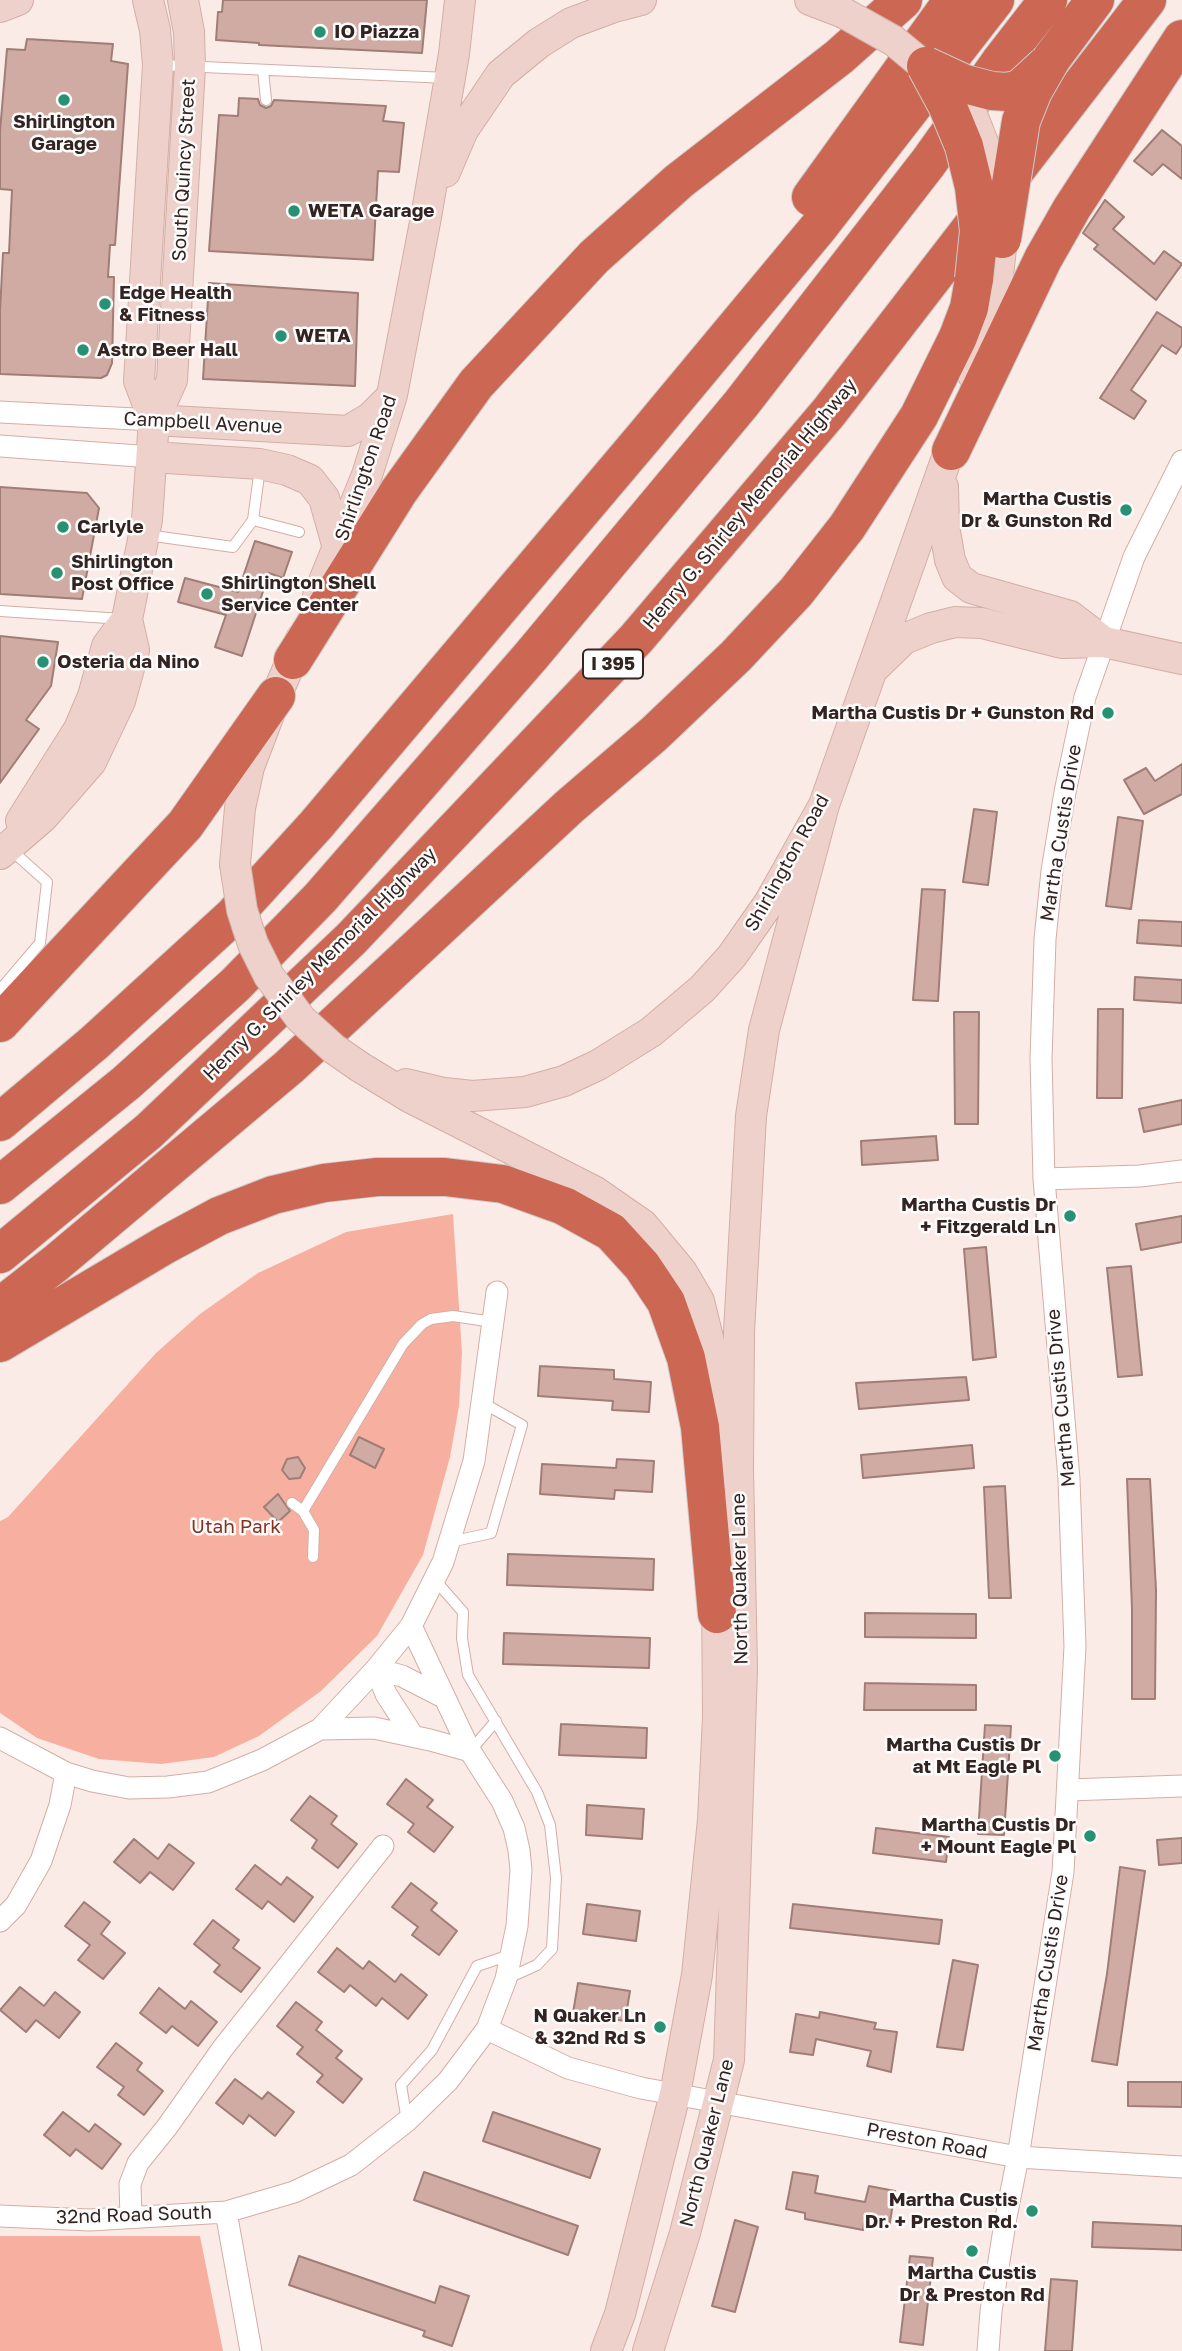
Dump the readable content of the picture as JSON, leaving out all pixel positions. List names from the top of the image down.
{
  "streets": {
    "highway": ["Henry G. Shirley Memorial Highway", "I 395"],
    "main road": [
      "South Quincy Street",
      "Campbell Avenue",
      "Shirlington Road",
      "North Quaker Lane"
    ],
    "street": ["Martha Custis Drive", "Preston Road", "32nd Road South"]
  },
  "crossings": [
    ["South Quincy Street", "Campbell Avenue"],
    ["Campbell Avenue", "Shirlington Road"],
    ["Shirlington Road", "North Quaker Lane"],
    ["Martha Custis Drive", "Preston Road"],
    ["North Quaker Lane", "Preston Road"]
  ],
  "parks": ["Utah Park"],
  "places": [
    "IO Piazza",
    "Shirlington Garage",
    "WETA Garage",
    "Edge Health & Fitness",
    "WETA",
    "Astro Beer Hall",
    "Martha Custis Dr & Gunston Rd",
    "Carlyle",
    "Shirlington Post Office",
    "Shirlington Shell Service Center",
    "Osteria da Nino",
    "Martha Custis Dr + Gunston Rd",
    "Martha Custis Dr + Fitzgerald Ln",
    "Martha Custis Dr at Mt Eagle Pl",
    "Martha Custis Dr + Mount Eagle Pl",
    "N Quaker Ln & 32nd Rd S",
    "Martha Custis Dr. + Preston Rd.",
    "Martha Custis Dr & Preston Rd"
  ]
}
